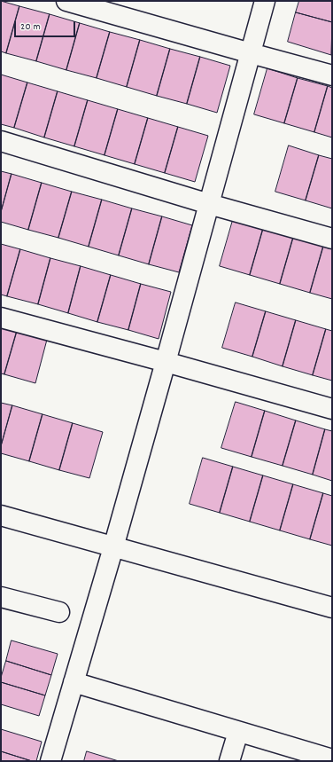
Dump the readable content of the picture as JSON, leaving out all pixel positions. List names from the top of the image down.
{
  "scale_bar": "20 m"
}
